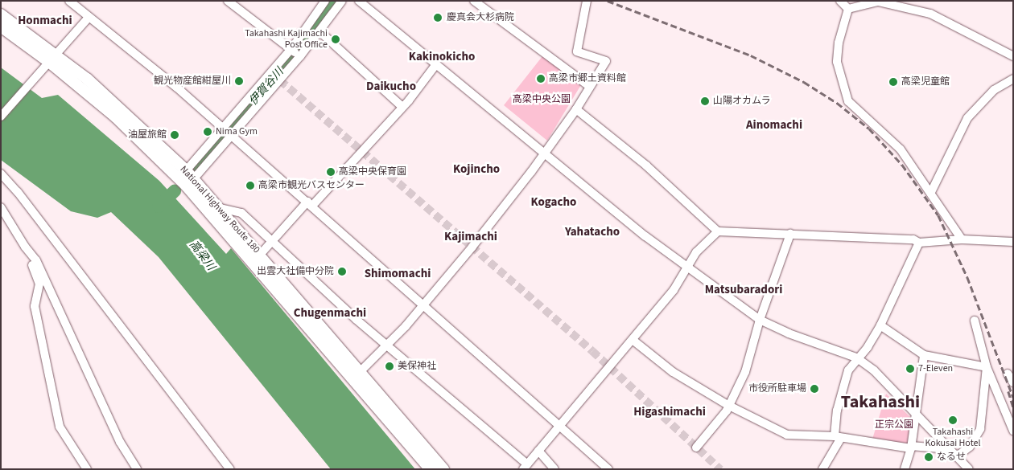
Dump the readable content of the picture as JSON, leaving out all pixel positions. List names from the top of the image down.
{
  "streets": {
    "highway": ["National Highway Route 180"]
  },
  "districts": [
    "Honmachi",
    "Kakinokicho",
    "Daikucho",
    "Ainomachi",
    "Kojincho",
    "Kogacho",
    "Yahatacho",
    "Kajimachi",
    "Shimomachi",
    "Matsubaradori",
    "Chugenmachi",
    "Takahashi",
    "Higashimachi"
  ],
  "water": ["伊賀谷川", "高梁川"],
  "parks": ["高梁中央公園", "正宗公園"],
  "places": [
    "慶真会大杉病院",
    "Takahashi Kajimachi Post Office",
    "高梁市郷土資料館",
    "観光物産館紺屋川",
    "高梁児童館",
    "山陽オカムラ",
    "Nima Gym",
    "油屋旅館",
    "高梁中央保育園",
    "高梁市観光バスセンター",
    "出雲大社備中分院",
    "美保神社",
    "7-Eleven",
    "市役所駐車場",
    "Takahashi Kokusai Hotel",
    "なるせ"
  ]
}
